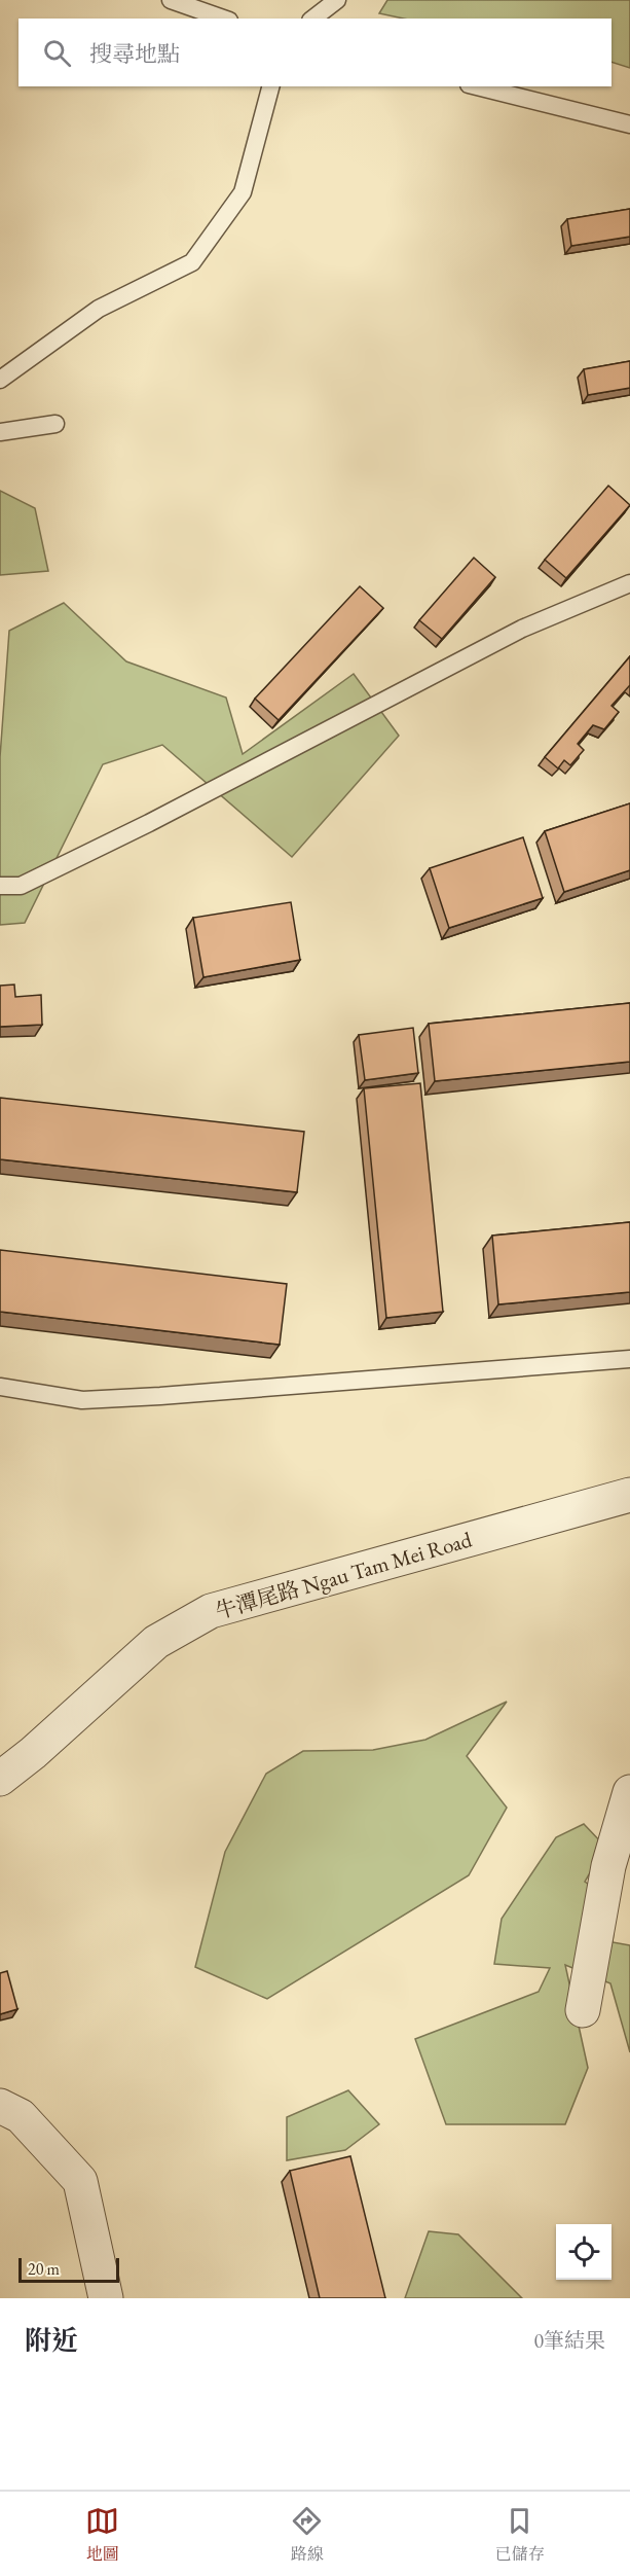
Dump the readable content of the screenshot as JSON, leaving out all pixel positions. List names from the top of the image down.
{
  "streets": {
    "street": ["牛潭尾路 Ngau Tam Mei Road"]
  },
  "scale_bar": "20 m",
  "page": {
    "search": "搜尋地點",
    "scale": "20 m",
    "heading": ["附近", "0筆結果"],
    "nav": ["地圖", "路線", "已儲存"]
  }
}
